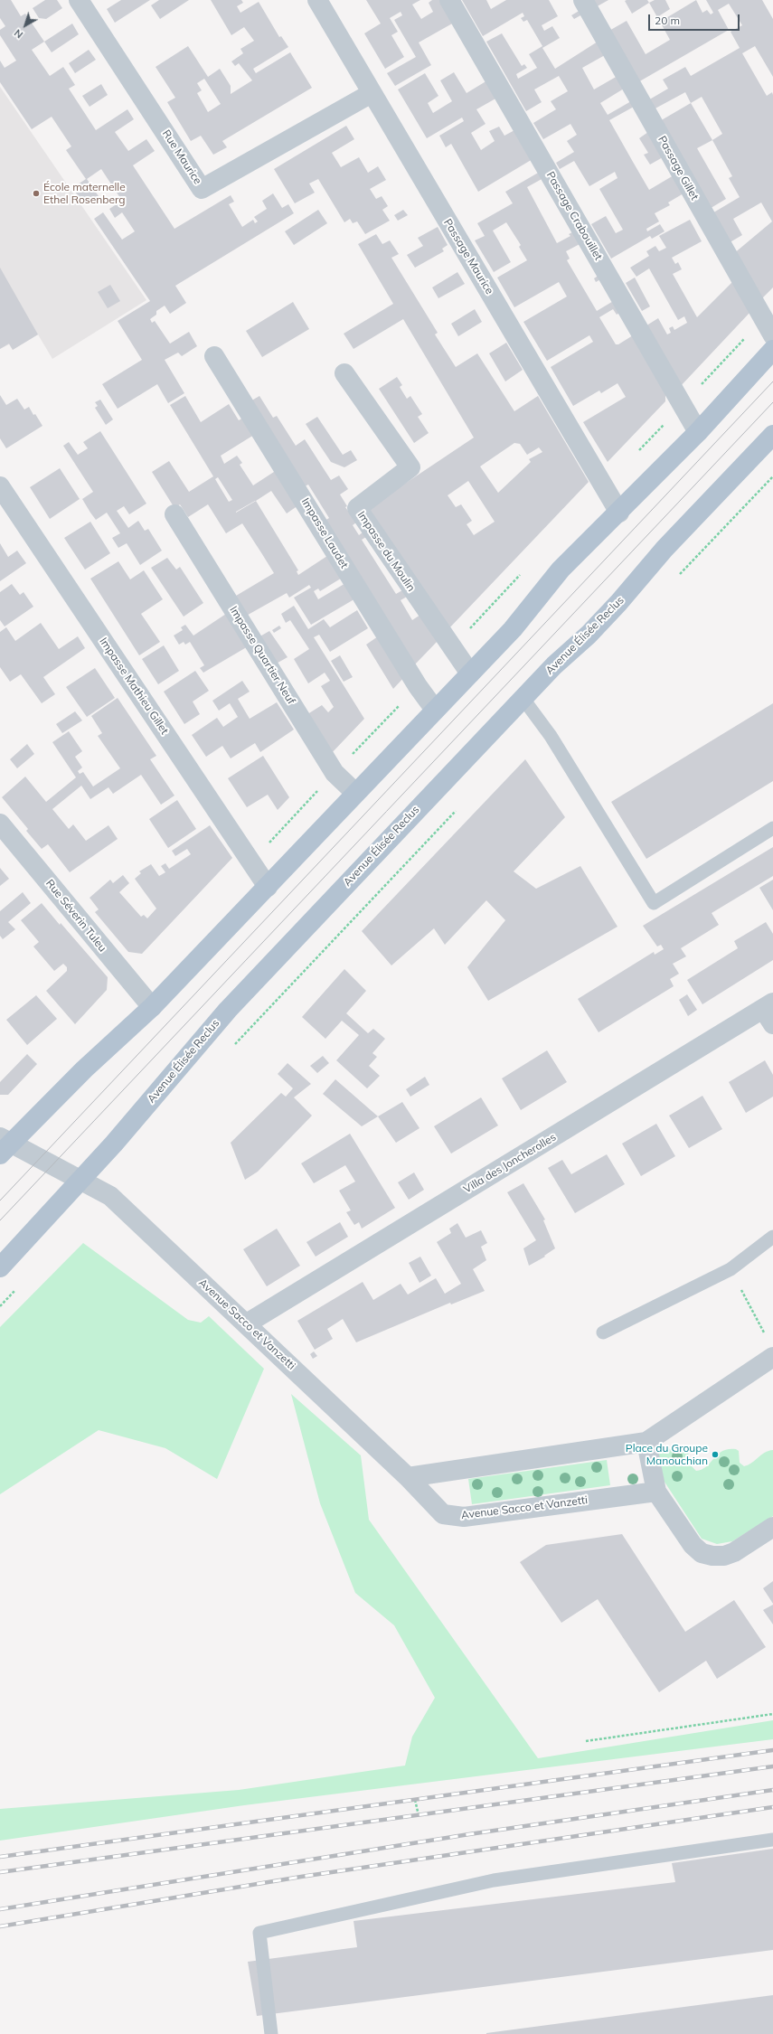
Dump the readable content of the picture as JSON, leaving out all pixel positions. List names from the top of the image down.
{
  "streets": {
    "main road": ["Avenue Élisée Reclus"],
    "street": [
      "Rue Maurice",
      "Passage Gillet",
      "Passage Crabouillet",
      "Passage Maurice",
      "Impasse Laudet",
      "Impasse du Moulin",
      "Impasse Quartier Neuf",
      "Impasse Mathieu Gillet",
      "Rue Séverin Tuleu",
      "Villa des Joncherolles",
      "Avenue Sacco et Vanzetti"
    ]
  },
  "crossings": [
    ["Rue Maurice", "Passage Maurice"],
    ["Avenue Élisée Reclus", "Avenue Sacco et Vanzetti"],
    ["Villa des Joncherolles", "Avenue Sacco et Vanzetti"]
  ],
  "places": ["École maternelle Ethel Rosenberg", "Place du Groupe Manouchian"],
  "scale_bar": "20 m",
  "north": "bottom left"
}
